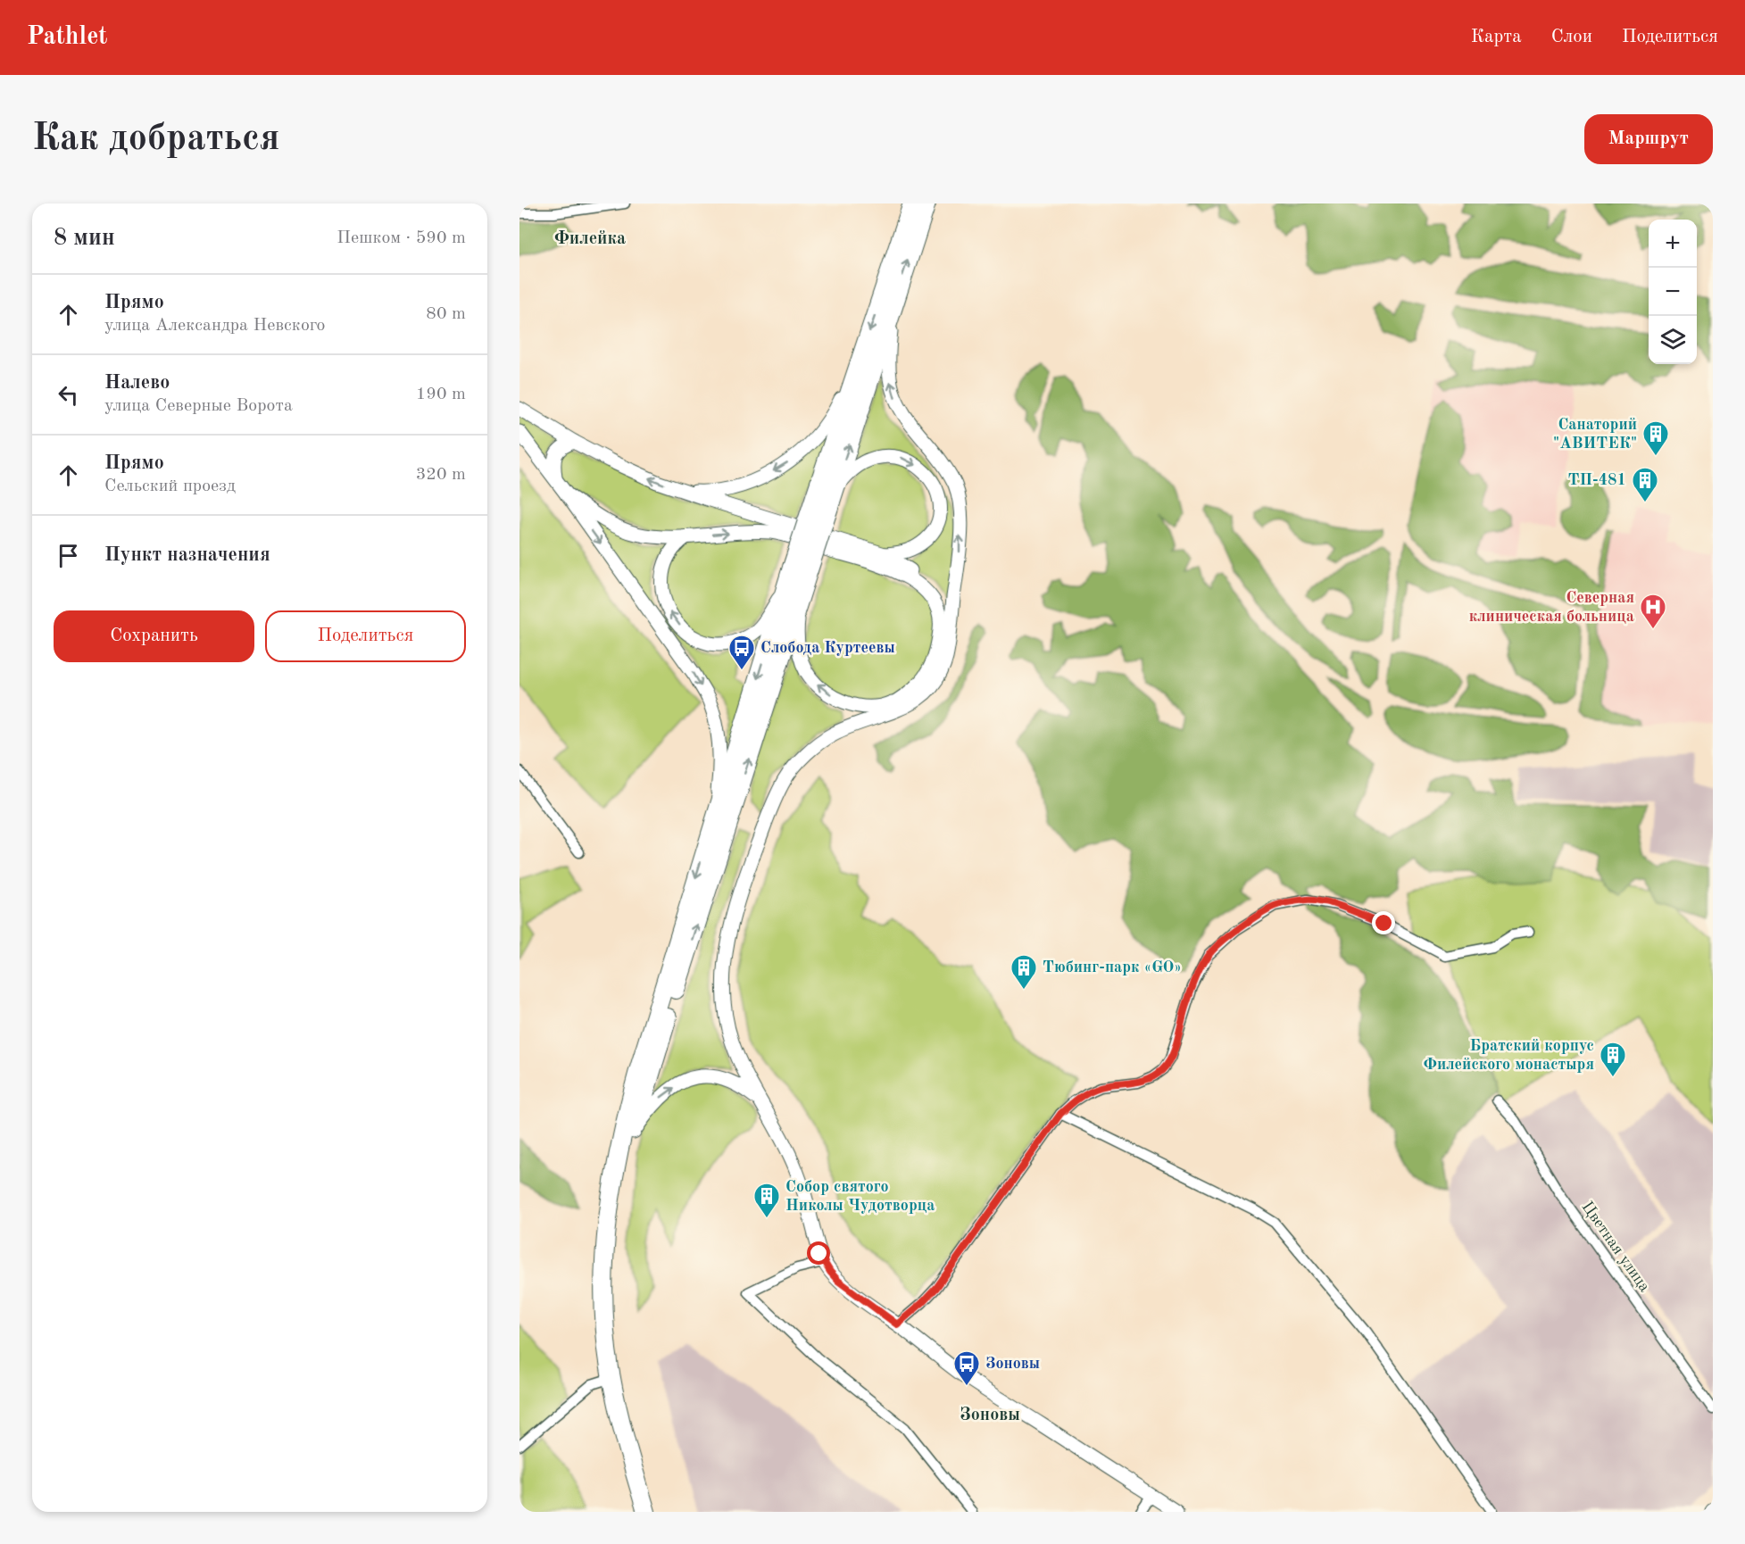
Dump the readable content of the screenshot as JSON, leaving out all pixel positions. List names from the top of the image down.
{
  "streets": {
    "street": ["Цветная улица"]
  },
  "districts": ["Филейка", "Зоновы"],
  "places": {
    "building": [
      "Санаторий \"АВИТЕК\"",
      "ТП-481",
      "Тюбинг-парк «GO»",
      "Братский корпус Филейского монастыря",
      "Собор святого Николы Чудотворца"
    ],
    "hospital": ["Северная клиническая больница"],
    "bus stop": ["Слобода Куртеевы", "Зоновы"]
  },
  "page": {
    "header": "Pathlet",
    "nav": ["Карта", "Слои", "Поделиться"],
    "buttons": [
      "Маршрут",
      ["Сохранить", "Поделиться"]
    ],
    "title": "Как добраться",
    "heading": ["8 мин", "Пешком · 590 m"],
    "map_buttons": ["+", "−"],
    "list": [
      ["Прямо", "улица Александра Невского", "80 m"],
      ["Налево", "улица Северные Ворота", "190 m"],
      ["Прямо", "Сельский проезд", "320 m"],
      "Пункт назначения"
    ]
  }
}
